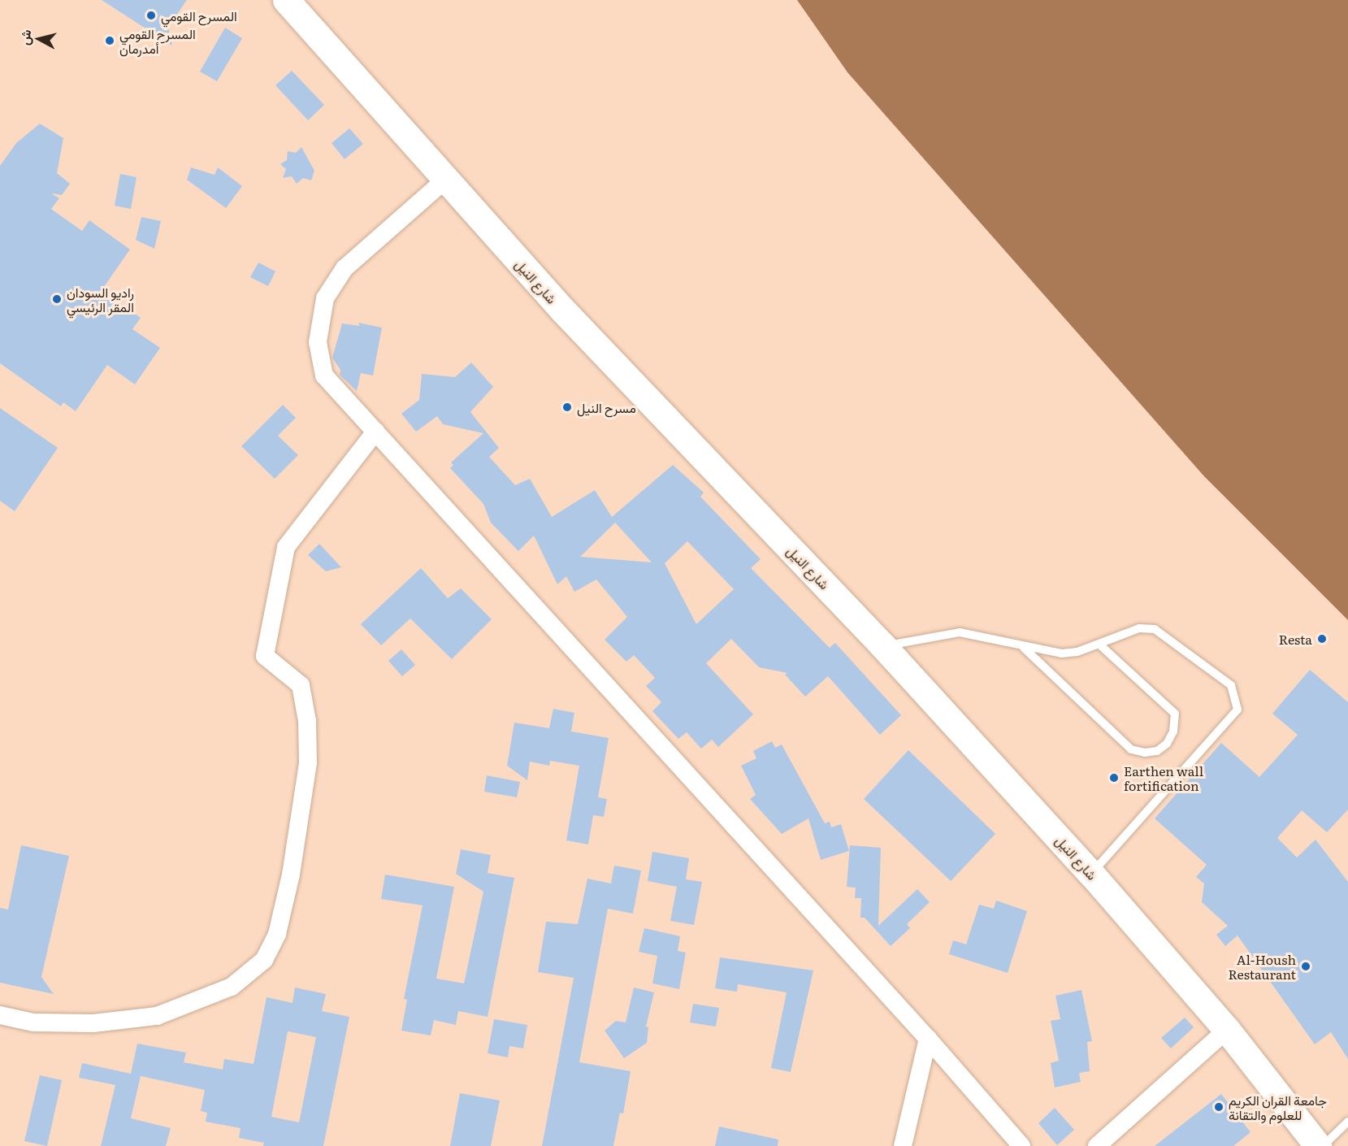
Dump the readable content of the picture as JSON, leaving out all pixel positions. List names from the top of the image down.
{
  "streets": {
    "main road": ["شارع النيل"]
  },
  "places": [
    "المسرح القومي",
    "المسرح القومي أمدرمان",
    "راديو السودان المقر الرئيسي",
    "مسرح النيل",
    "Resta",
    "Earthen wall fortification",
    "Al-Housh Restaurant",
    "جامعة القران الكريم للعلوم والتقانة"
  ],
  "north": "left"
}
